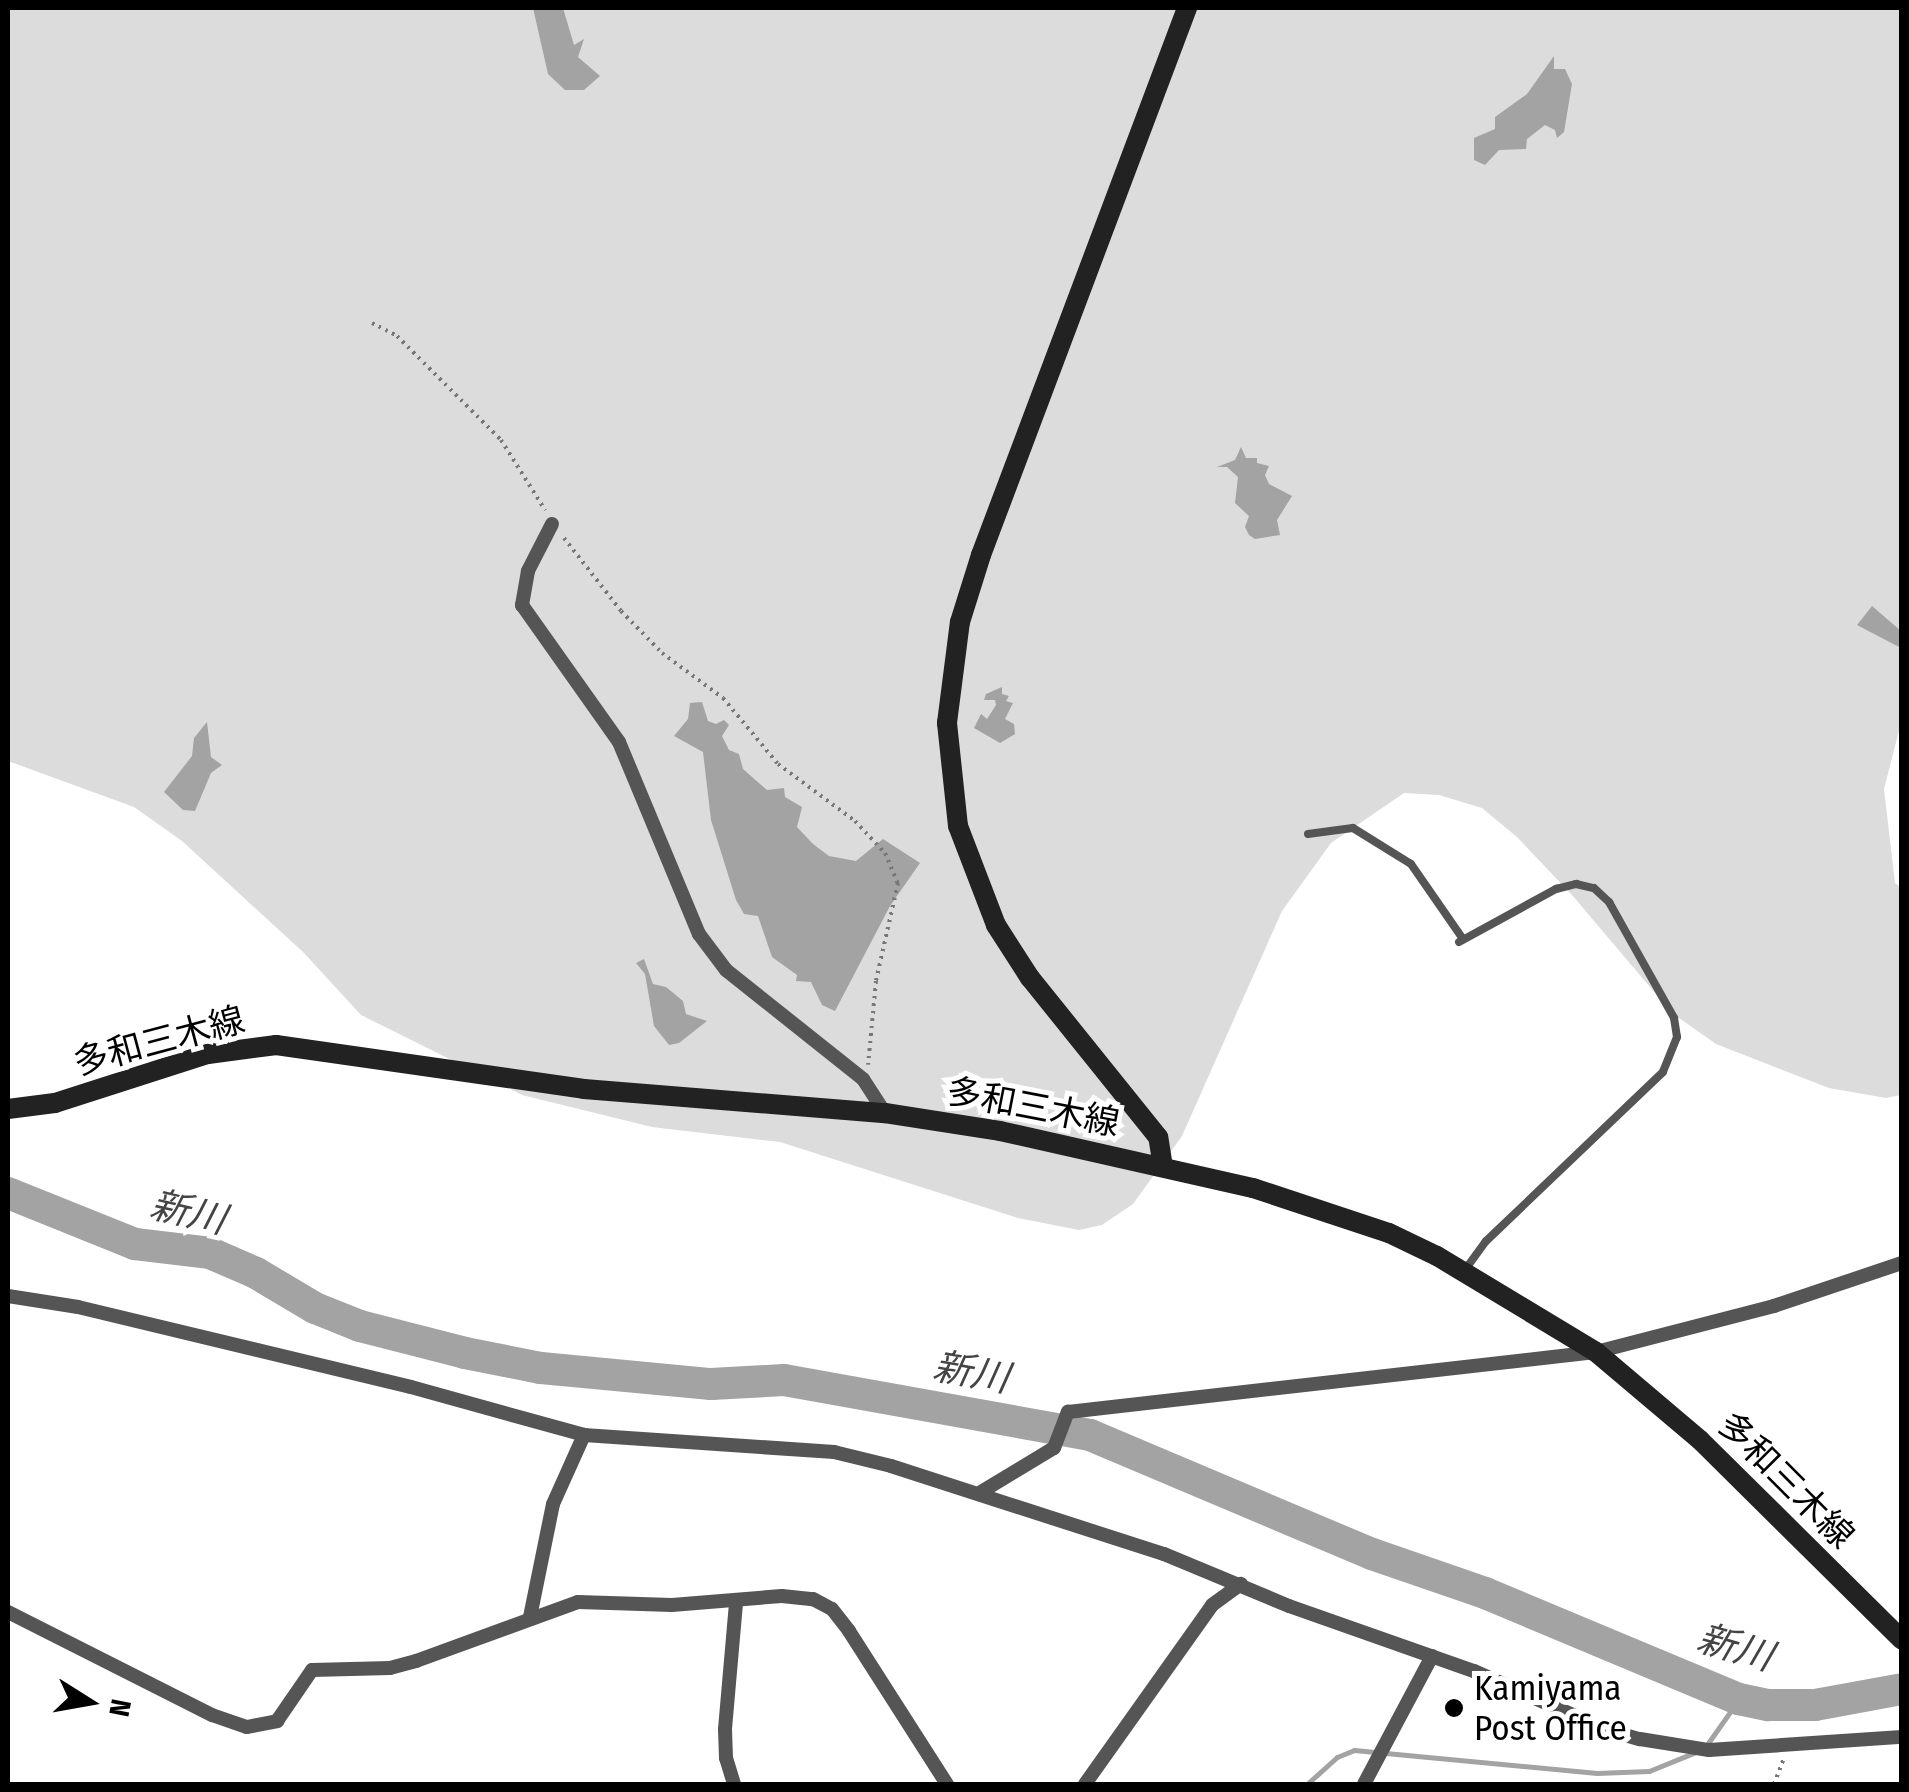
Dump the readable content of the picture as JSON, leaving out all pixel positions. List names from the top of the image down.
{
  "streets": {
    "main road": ["多和三木線"]
  },
  "water": ["新川"],
  "places": ["Kamiyama Post Office"],
  "north": "right"
}
